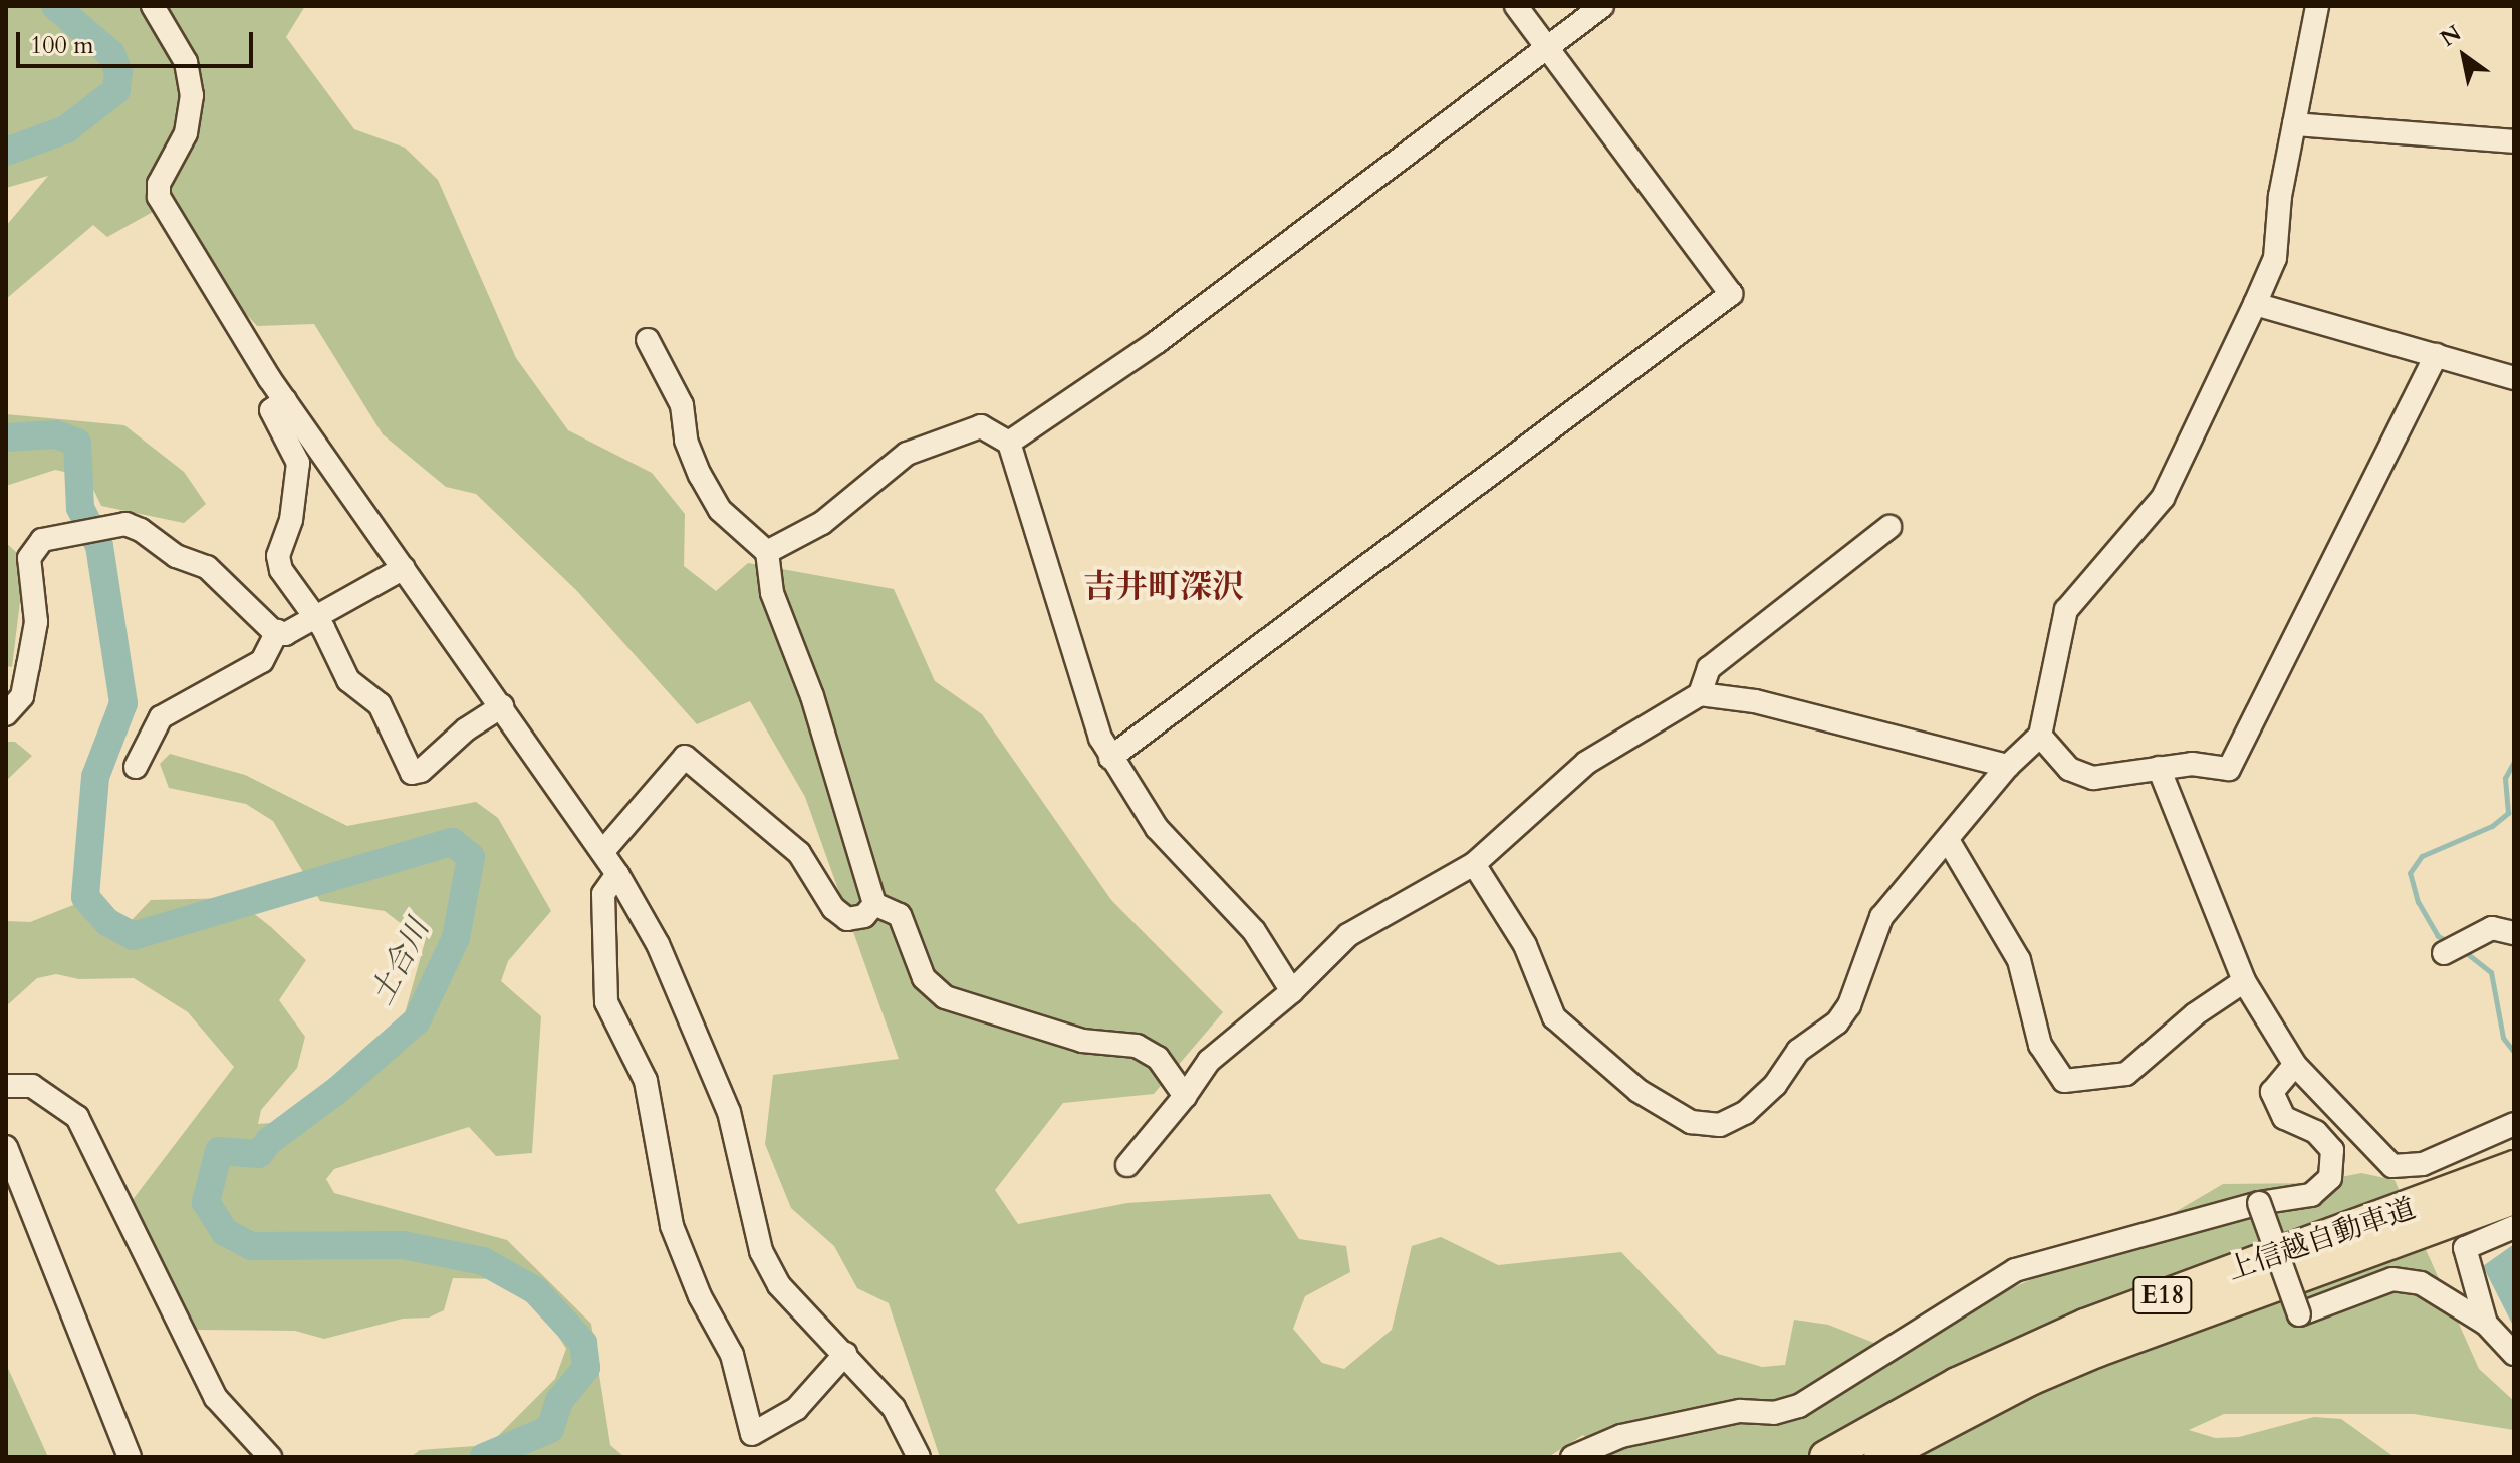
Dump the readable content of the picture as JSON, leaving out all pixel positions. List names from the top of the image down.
{
  "streets": {
    "highway": ["上信越自動車道", "E18"]
  },
  "districts": ["吉井町深沢"],
  "water": ["土合川"],
  "scale_bar": "100 m",
  "north": "top left"
}
